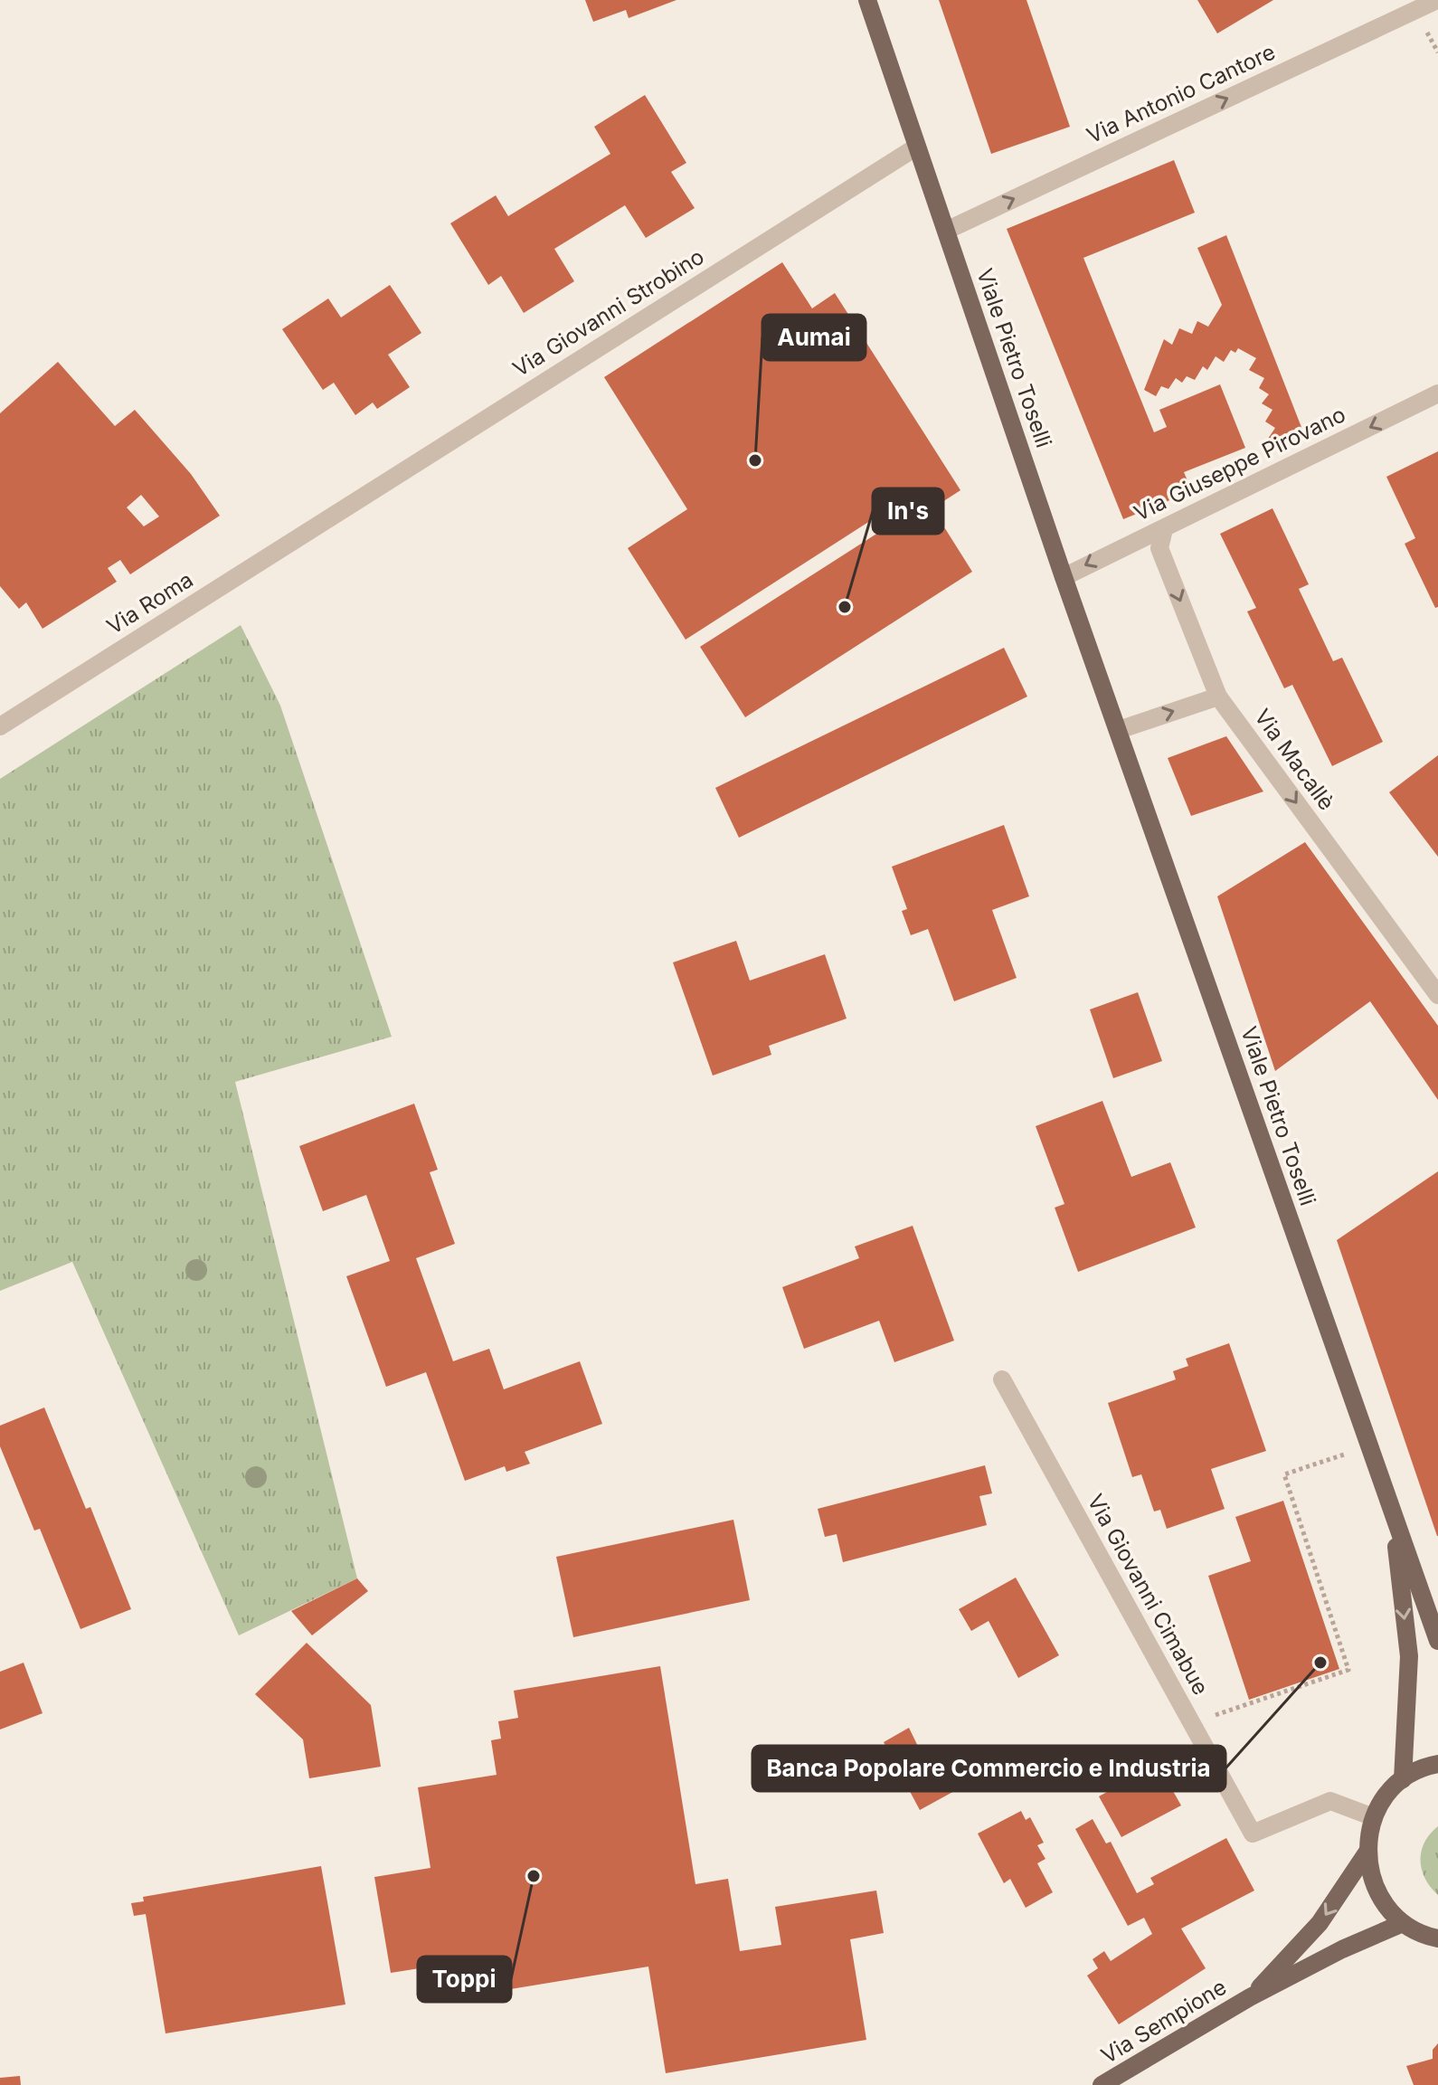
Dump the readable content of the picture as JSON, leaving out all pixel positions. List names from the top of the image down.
{
  "streets": {
    "main road": ["Viale Pietro Toselli", "Via Sempione"],
    "street": [
      "Via Antonio Cantore",
      "Via Giovanni Strobino",
      "Via Giuseppe Pirovano",
      "Via Roma",
      "Via Macallè",
      "Via Giovanni Cimabue"
    ]
  },
  "crossings": [
    ["Via Antonio Cantore", "Viale Pietro Toselli"],
    ["Via Giovanni Strobino", "Viale Pietro Toselli"],
    ["Via Giovanni Strobino", "Via Roma"],
    ["Viale Pietro Toselli", "Via Giuseppe Pirovano"],
    ["Via Giuseppe Pirovano", "Via Macallè"]
  ],
  "one_way": ["Via Antonio Cantore", "Via Giuseppe Pirovano", "Via Macallè"],
  "places": [
    "Aumai",
    "In's",
    "Banca Popolare Commercio e Industria",
    "Toppi"
  ]
}
